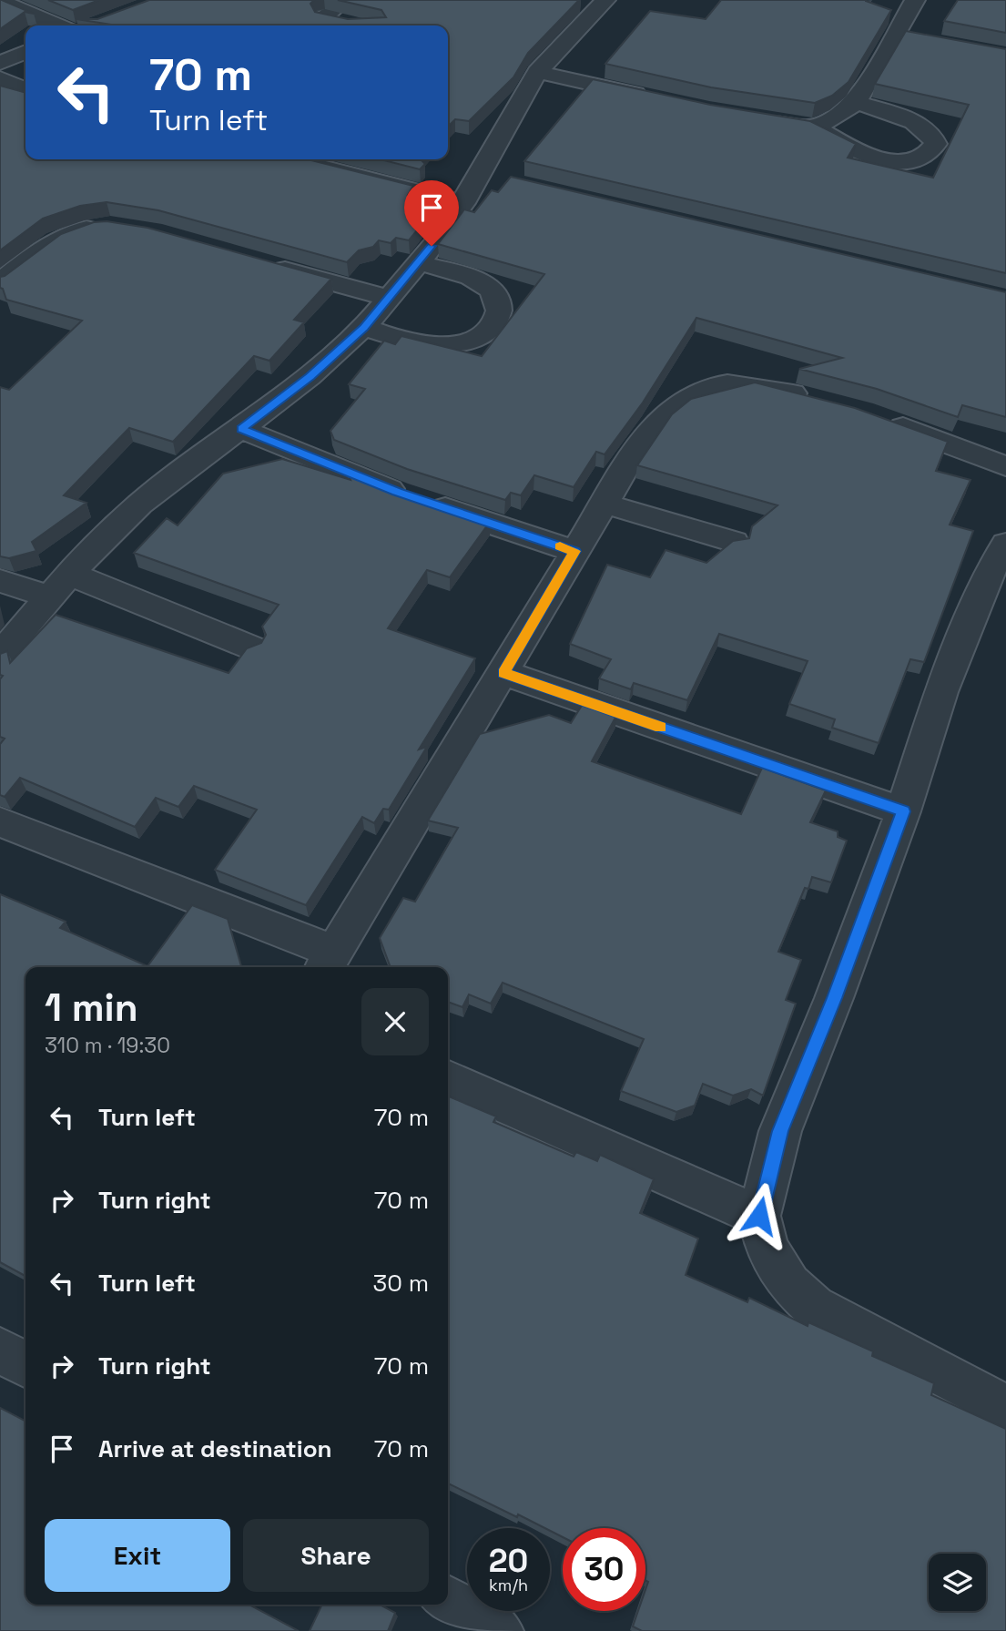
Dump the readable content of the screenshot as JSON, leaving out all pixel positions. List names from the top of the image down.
{
  "page": {
    "turn": ["70 m", "Turn left"],
    "heading": ["1 min", "310 m · 19:30"],
    "list": [
      {
        "name": "Turn left",
        "value": "70 m"
      },
      {
        "name": "Turn right",
        "value": "70 m"
      },
      {
        "name": "Turn left",
        "value": "30 m"
      },
      {
        "name": "Turn right",
        "value": "70 m"
      },
      {
        "name": "Arrive at destination",
        "value": "70 m"
      }
    ],
    "buttons": ["Exit", "Share"],
    "speed": "20 km/h",
    "limit": "30"
  }
}
